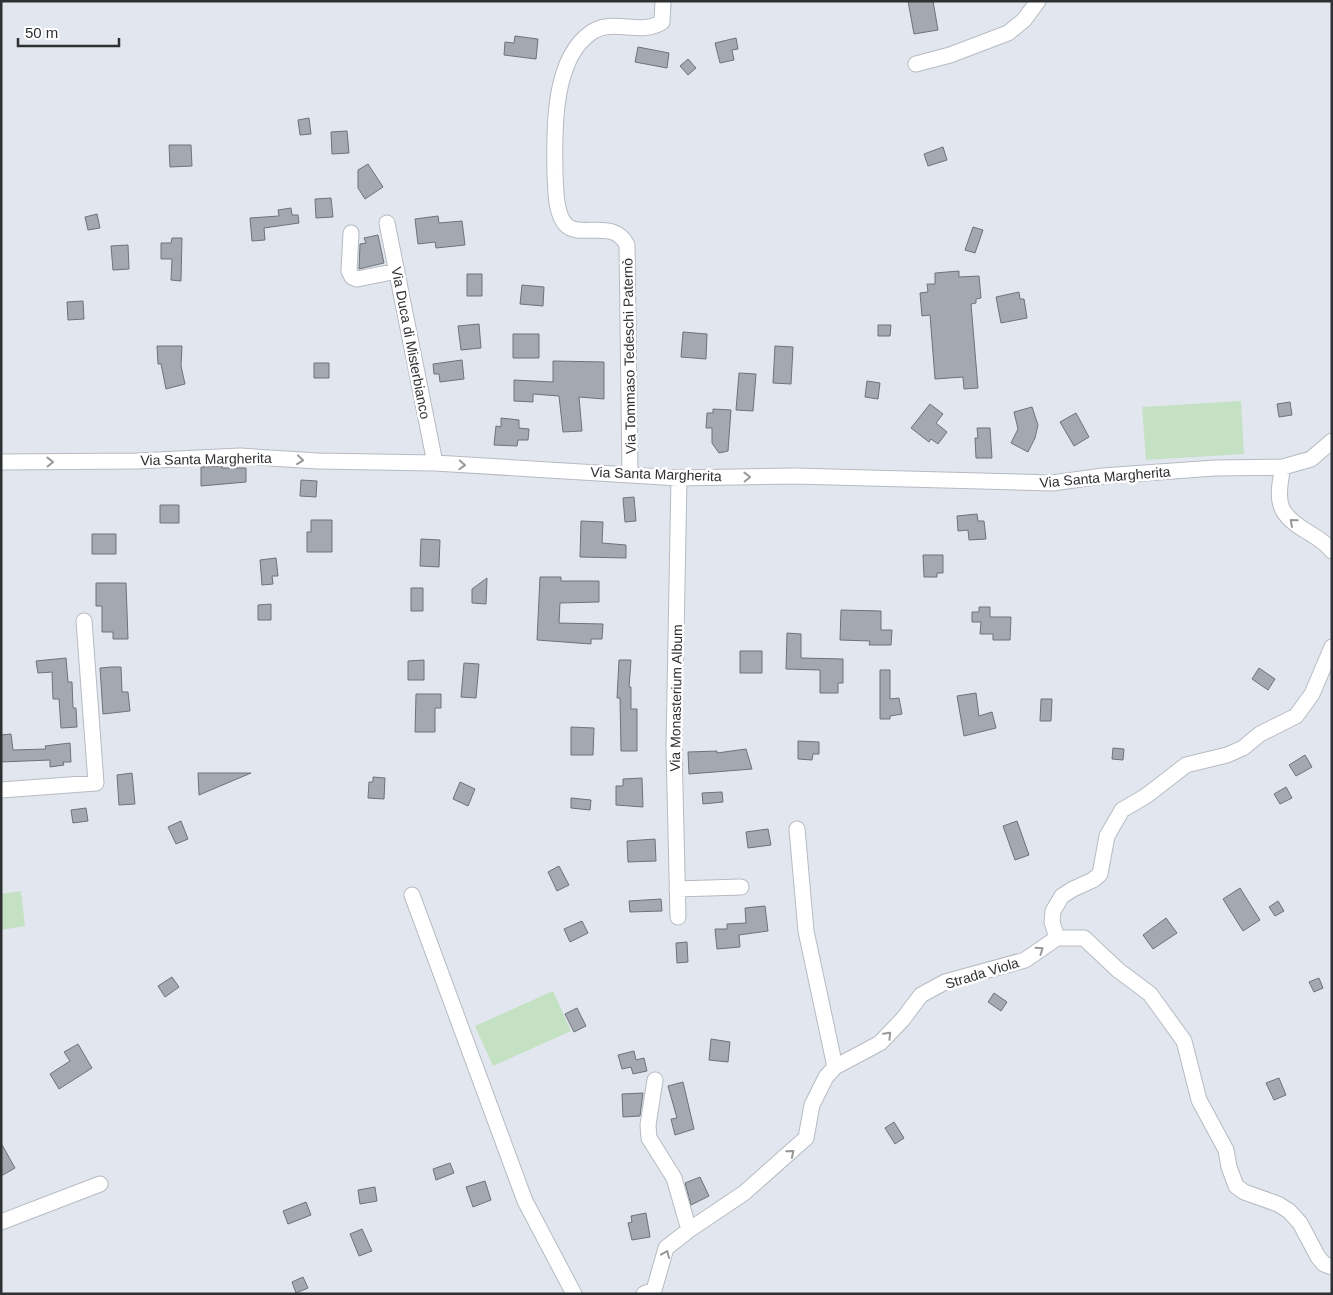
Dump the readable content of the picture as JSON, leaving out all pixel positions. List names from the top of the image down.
{
  "streets": {
    "street": [
      "Via Duca di Misterbianco",
      "Via Tommaso Tedeschi Paternò",
      "Via Santa Margherita",
      "Via Monasterium Album",
      "Strada Viola"
    ]
  },
  "crossings": [
    ["Via Duca di Misterbianco", "Via Santa Margherita"],
    ["Via Tommaso Tedeschi Paternò", "Via Santa Margherita"],
    ["Via Santa Margherita", "Via Monasterium Album"]
  ],
  "one_way": ["Via Santa Margherita", "Strada Viola"],
  "scale_bar": "50 m"
}
